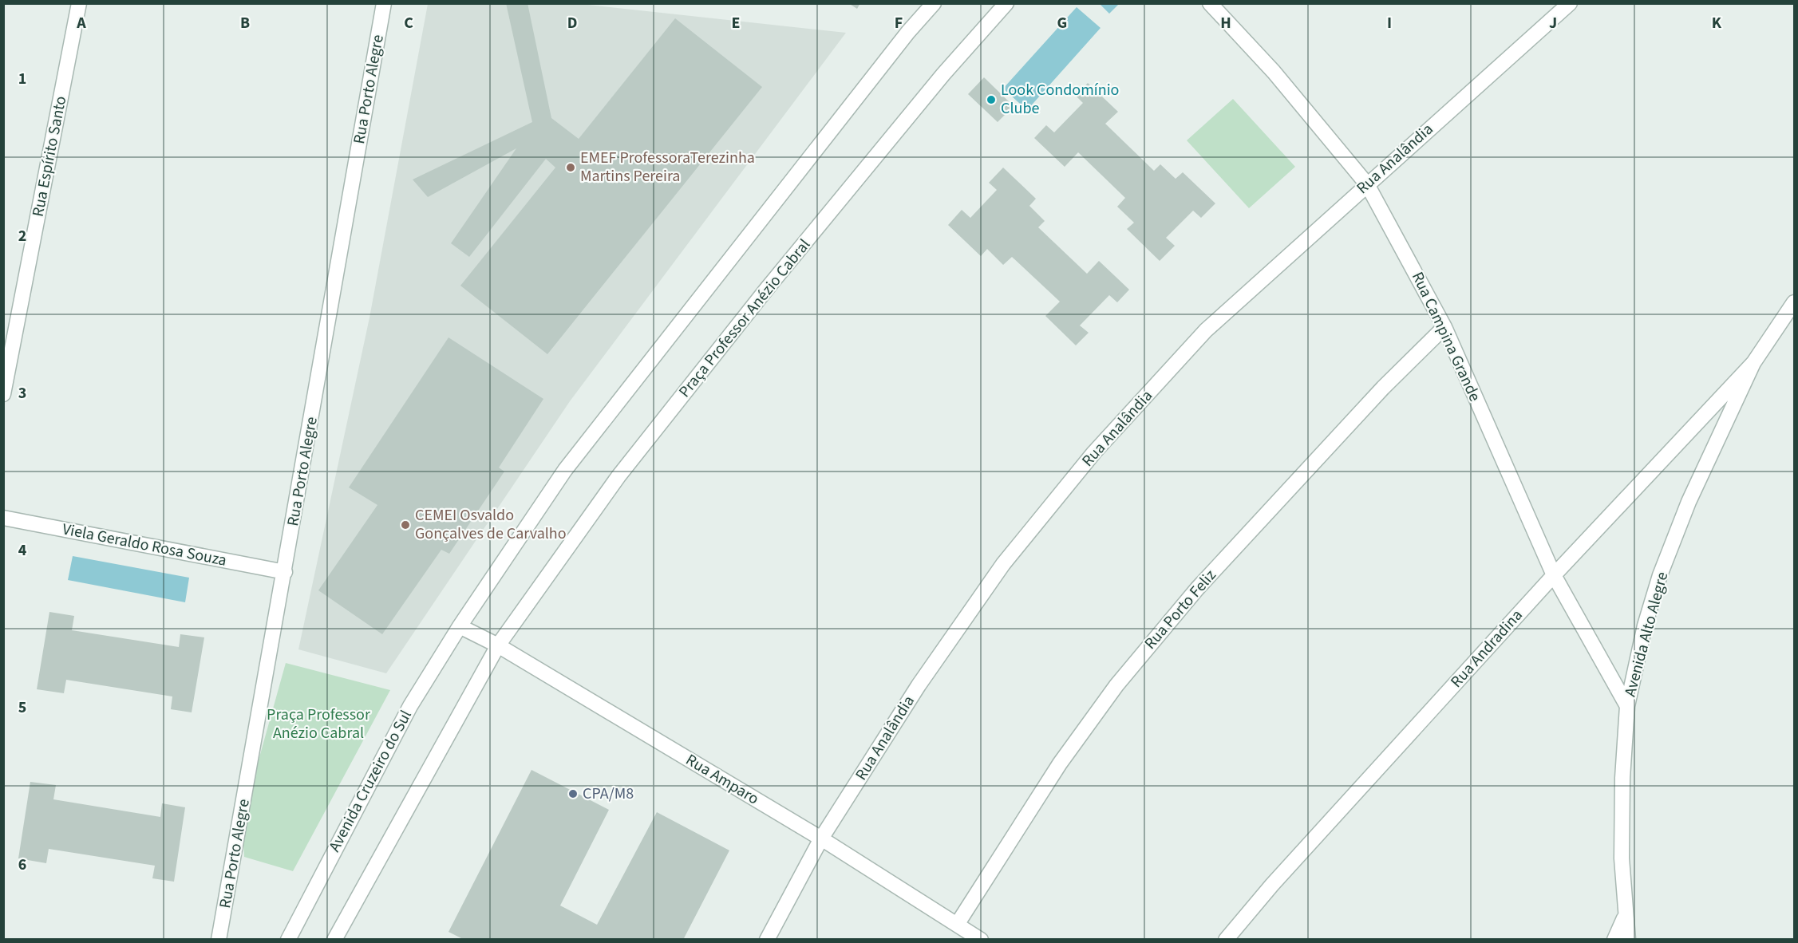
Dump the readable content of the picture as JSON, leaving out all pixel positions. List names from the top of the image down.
{
  "streets": {
    "street": [
      "Rua Porto Alegre",
      "Rua Espírito Santo",
      "Rua Analândia",
      "Praça Professor Anézio Cabral",
      "Rua Campina Grande",
      "Viela Geraldo Rosa Souza",
      "Rua Porto Feliz",
      "Avenida Alto Alegre",
      "Rua Andradina",
      "Rua Amparo",
      "Avenida Cruzeiro do Sul"
    ]
  },
  "crossings": [
    ["Rua Porto Alegre", "Viela Geraldo Rosa Souza"],
    ["Rua Analândia", "Rua Campina Grande"],
    ["Rua Analândia", "Rua Amparo"],
    ["Praça Professor Anézio Cabral", "Rua Amparo"],
    ["Rua Campina Grande", "Rua Porto Feliz"],
    ["Rua Campina Grande", "Avenida Alto Alegre"],
    ["Rua Campina Grande", "Rua Andradina"],
    ["Rua Porto Feliz", "Rua Amparo"],
    ["Avenida Alto Alegre", "Rua Andradina"],
    ["Rua Amparo", "Avenida Cruzeiro do Sul"]
  ],
  "parks": ["Praça Professor Anézio Cabral"],
  "places": [
    "Look Condomínio Clube",
    "EMEF ProfessoraTerezinha Martins Pereira",
    "CEMEI Osvaldo Gonçalves de Carvalho",
    "CPA/M8"
  ],
  "grid": {
    "columns": [
      "A",
      "B",
      "C",
      "D",
      "E",
      "F",
      "G",
      "H",
      "I",
      "J",
      "K"
    ],
    "rows": [
      "1",
      "2",
      "3",
      "4",
      "5",
      "6"
    ]
  }
}
